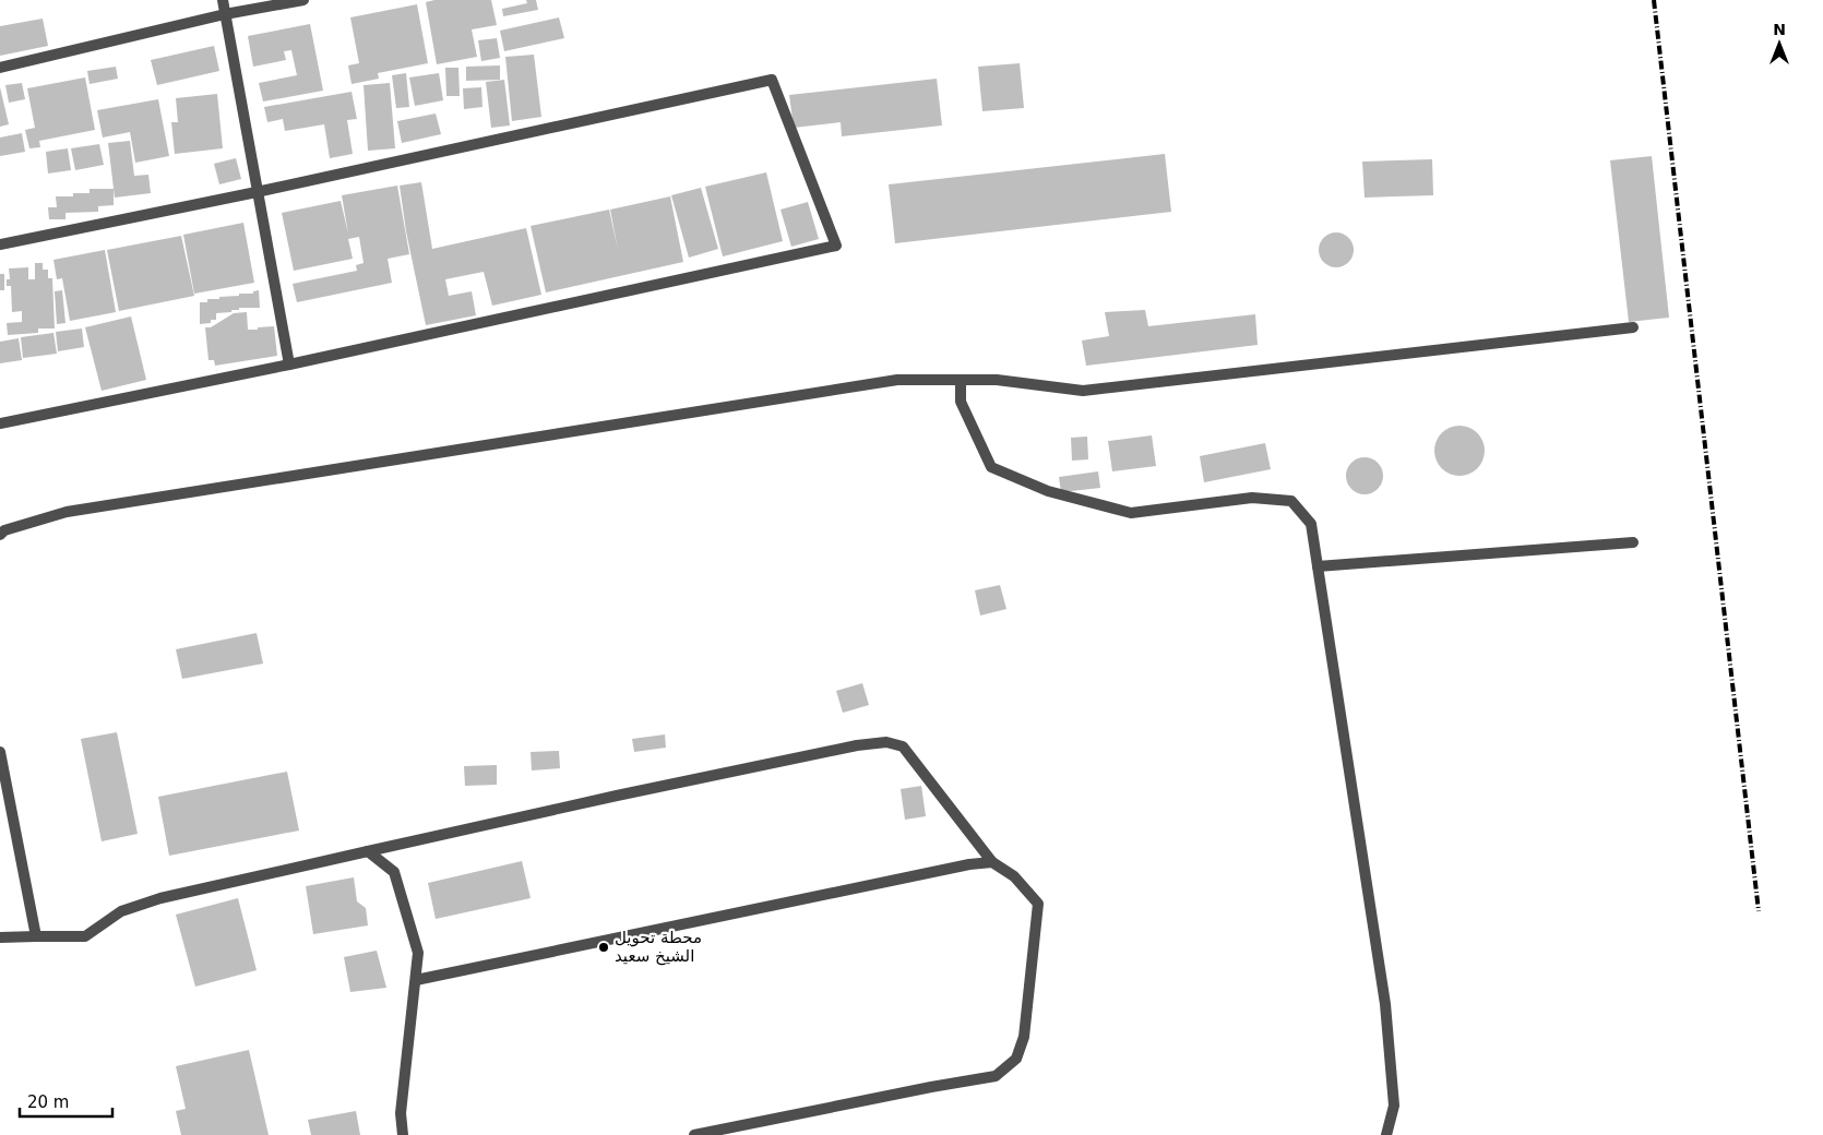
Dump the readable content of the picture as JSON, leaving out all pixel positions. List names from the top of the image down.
{
  "places": ["محطة تحويل الشيخ سعيد"],
  "scale_bar": "20 m",
  "north": "top"
}
